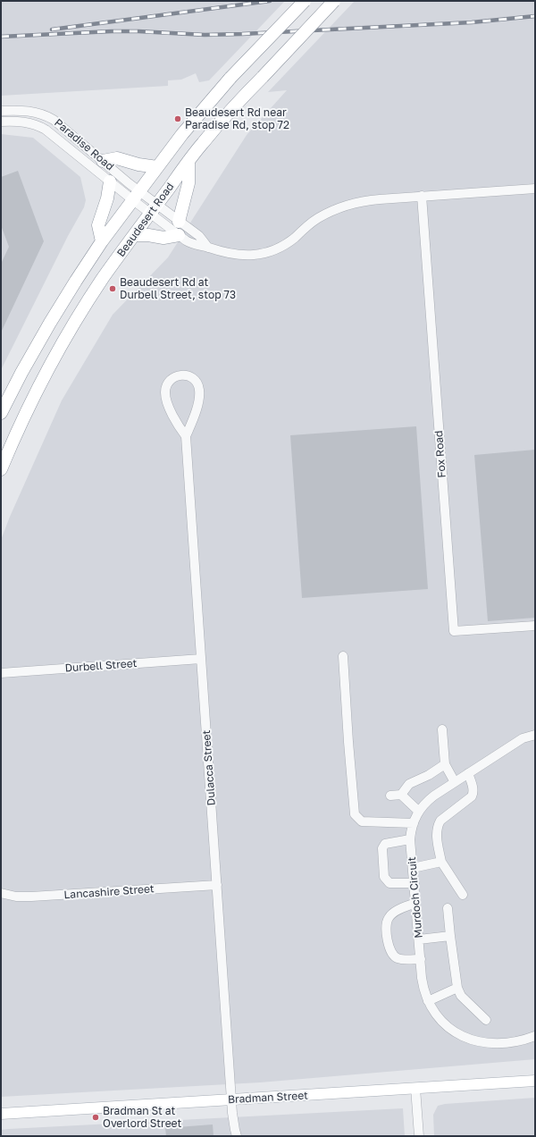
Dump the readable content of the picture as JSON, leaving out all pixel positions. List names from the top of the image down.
{
  "streets": {
    "highway": ["Beaudesert Road"],
    "main road": ["Bradman Street"],
    "street": [
      "Paradise Road",
      "Fox Road",
      "Durbell Street",
      "Dulacca Street",
      "Lancashire Street",
      "Murdoch Circuit"
    ]
  },
  "crossings": [
    ["Paradise Road", "Beaudesert Road"],
    ["Durbell Street", "Dulacca Street"],
    ["Dulacca Street", "Lancashire Street"],
    ["Dulacca Street", "Bradman Street"]
  ],
  "places": ["Beaudesert Rd near Paradise Rd, stop 72", "Beaudesert Rd at Durbell Street, stop 73", "Bradman St at Overlord Street"]
}
